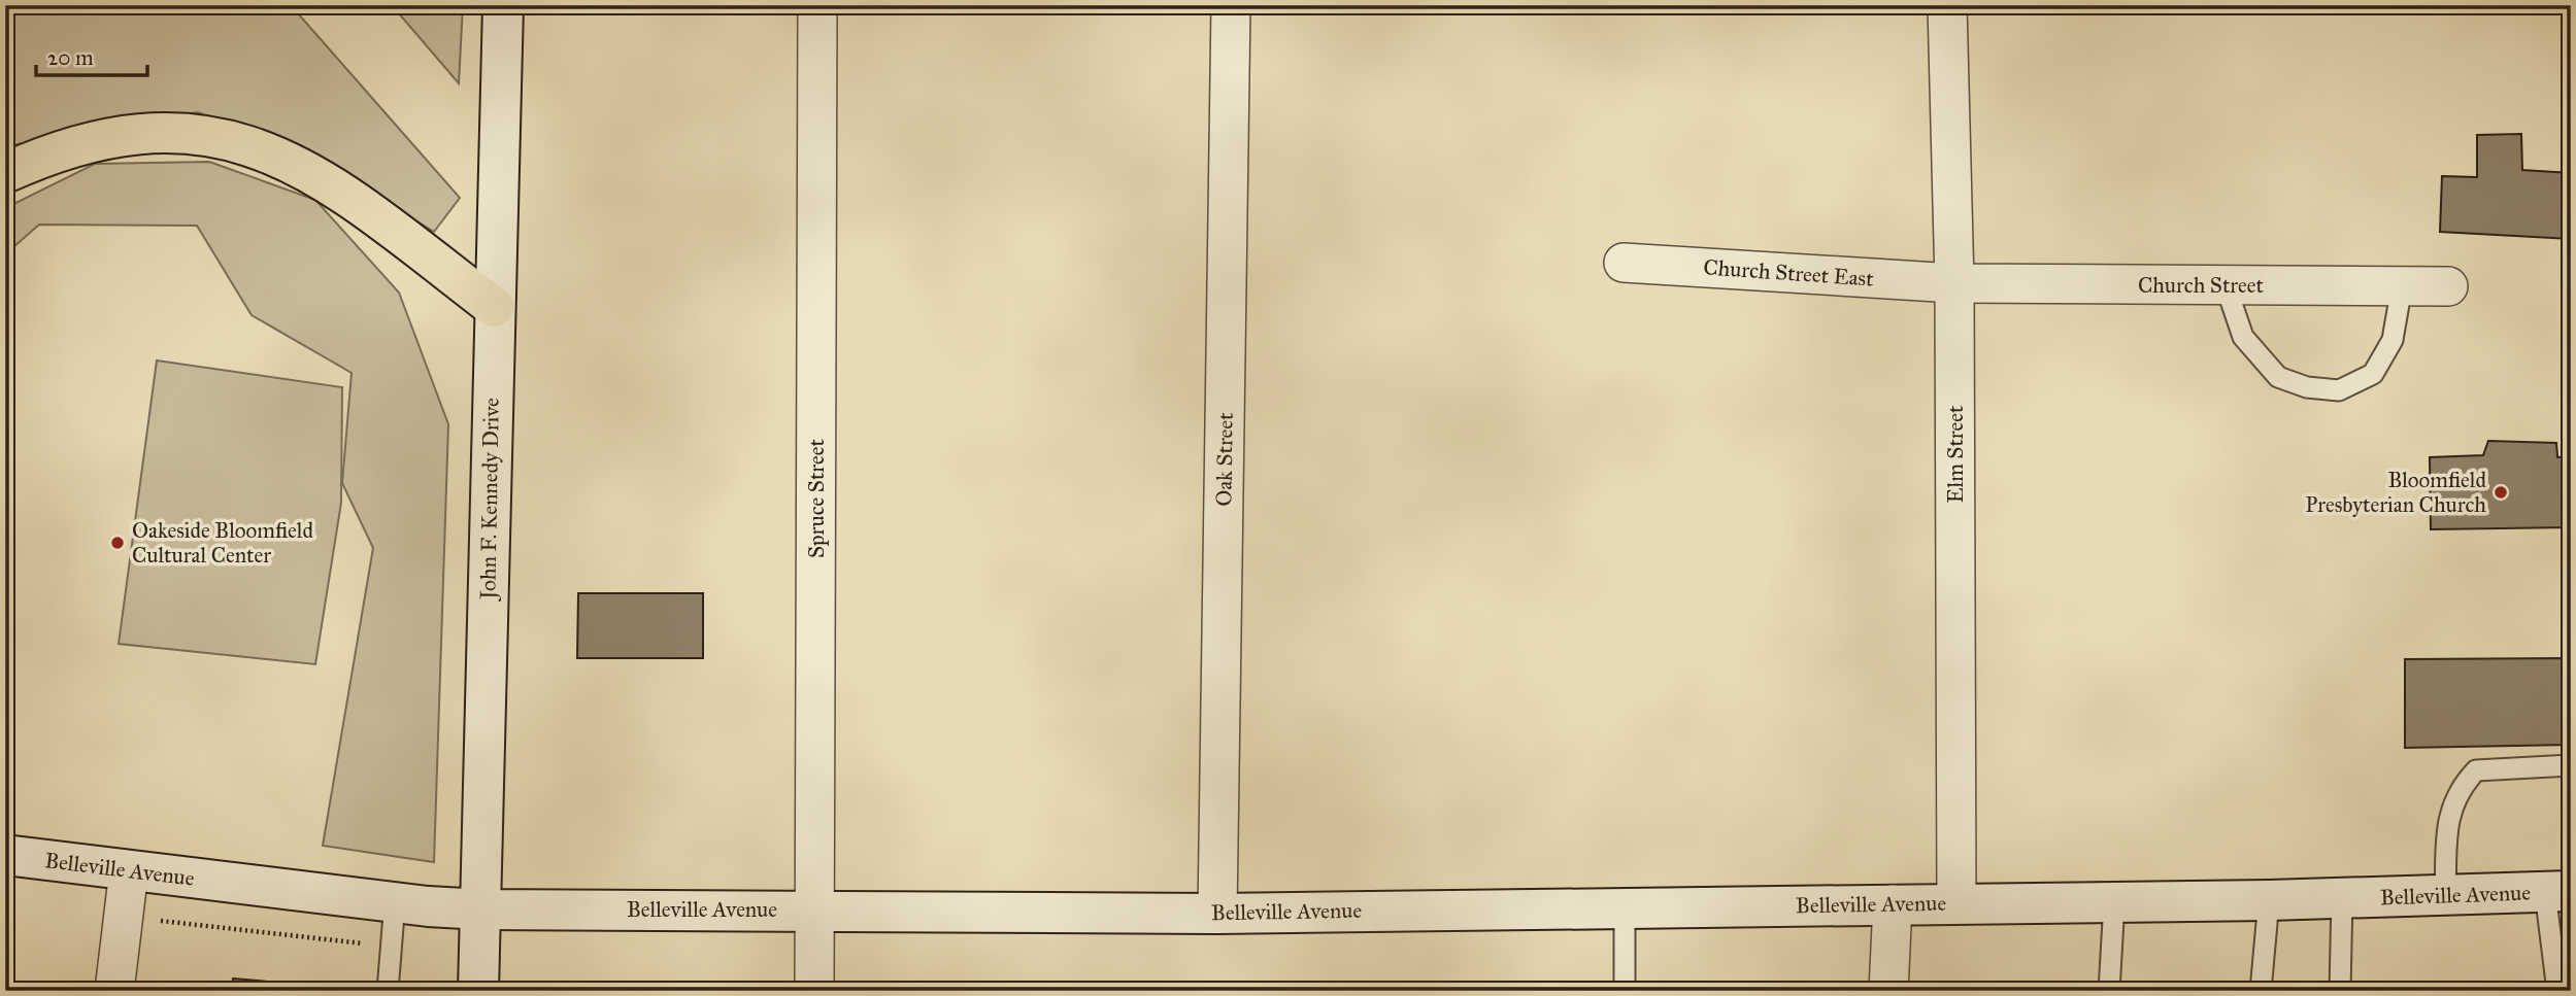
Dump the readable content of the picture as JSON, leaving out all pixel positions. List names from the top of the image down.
{
  "streets": {
    "main road": ["John F. Kennedy Drive", "Belleville Avenue"],
    "street": [
      "Church Street East",
      "Church Street",
      "Elm Street",
      "Oak Street",
      "Spruce Street"
    ]
  },
  "crossings": [
    ["Church Street East", "Church Street"],
    ["Church Street East", "Elm Street"],
    ["Church Street", "Elm Street"],
    ["Elm Street", "Belleville Avenue"],
    ["Oak Street", "Belleville Avenue"],
    ["John F. Kennedy Drive", "Belleville Avenue"],
    ["Spruce Street", "Belleville Avenue"]
  ],
  "places": ["Bloomfield Presbyterian Church", "Oakeside Bloomfield Cultural Center"],
  "scale_bar": "20 m"
}
